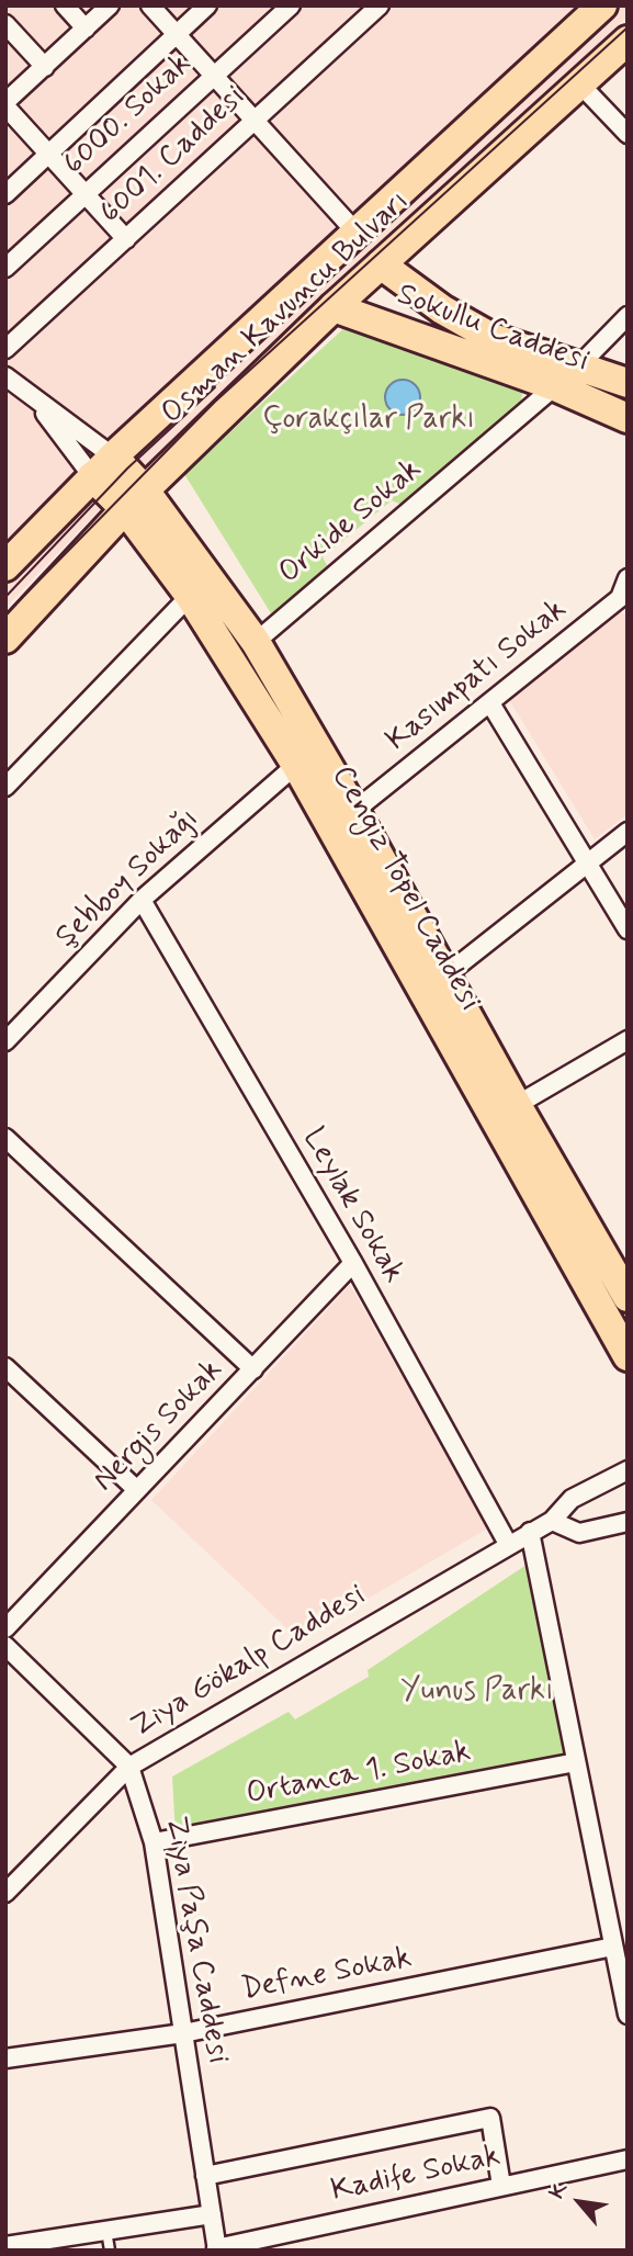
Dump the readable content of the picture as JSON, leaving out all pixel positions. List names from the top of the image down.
{
  "streets": {
    "main road": ["Osman Kavuncu Bulvarı", "Sokullu Caddesi", "Cengiz Topel Caddesi"],
    "street": [
      "6000. Sokak",
      "6001. Caddesi",
      "Orkide Sokak",
      "Kasımpatı Sokak",
      "Şebboy Sokağı",
      "Leylak Sokak",
      "Nergis Sokak",
      "Ziya Gökalp Caddesi",
      "Ortanca 1. Sokak",
      "Ziya Paşa Caddesi",
      "Defne Sokak",
      "Kadife Sokak"
    ]
  },
  "crossings": [
    ["Osman Kavuncu Bulvarı", "Sokullu Caddesi"],
    ["Osman Kavuncu Bulvarı", "Cengiz Topel Caddesi"],
    ["Sokullu Caddesi", "Orkide Sokak"],
    ["Orkide Sokak", "Cengiz Topel Caddesi"],
    ["Kasımpatı Sokak", "Cengiz Topel Caddesi"],
    ["Şebboy Sokağı", "Cengiz Topel Caddesi"],
    ["Şebboy Sokağı", "Leylak Sokak"],
    ["Leylak Sokak", "Nergis Sokak"],
    ["Leylak Sokak", "Ziya Gökalp Caddesi"],
    ["Ziya Gökalp Caddesi", "Ziya Paşa Caddesi"],
    ["Ortanca 1. Sokak", "Ziya Paşa Caddesi"],
    ["Ziya Paşa Caddesi", "Defne Sokak"],
    ["Ziya Paşa Caddesi", "Kadife Sokak"]
  ],
  "parks": ["Çorakçılar Parkı", "Yunus Parkı"],
  "north": "top left"
}
